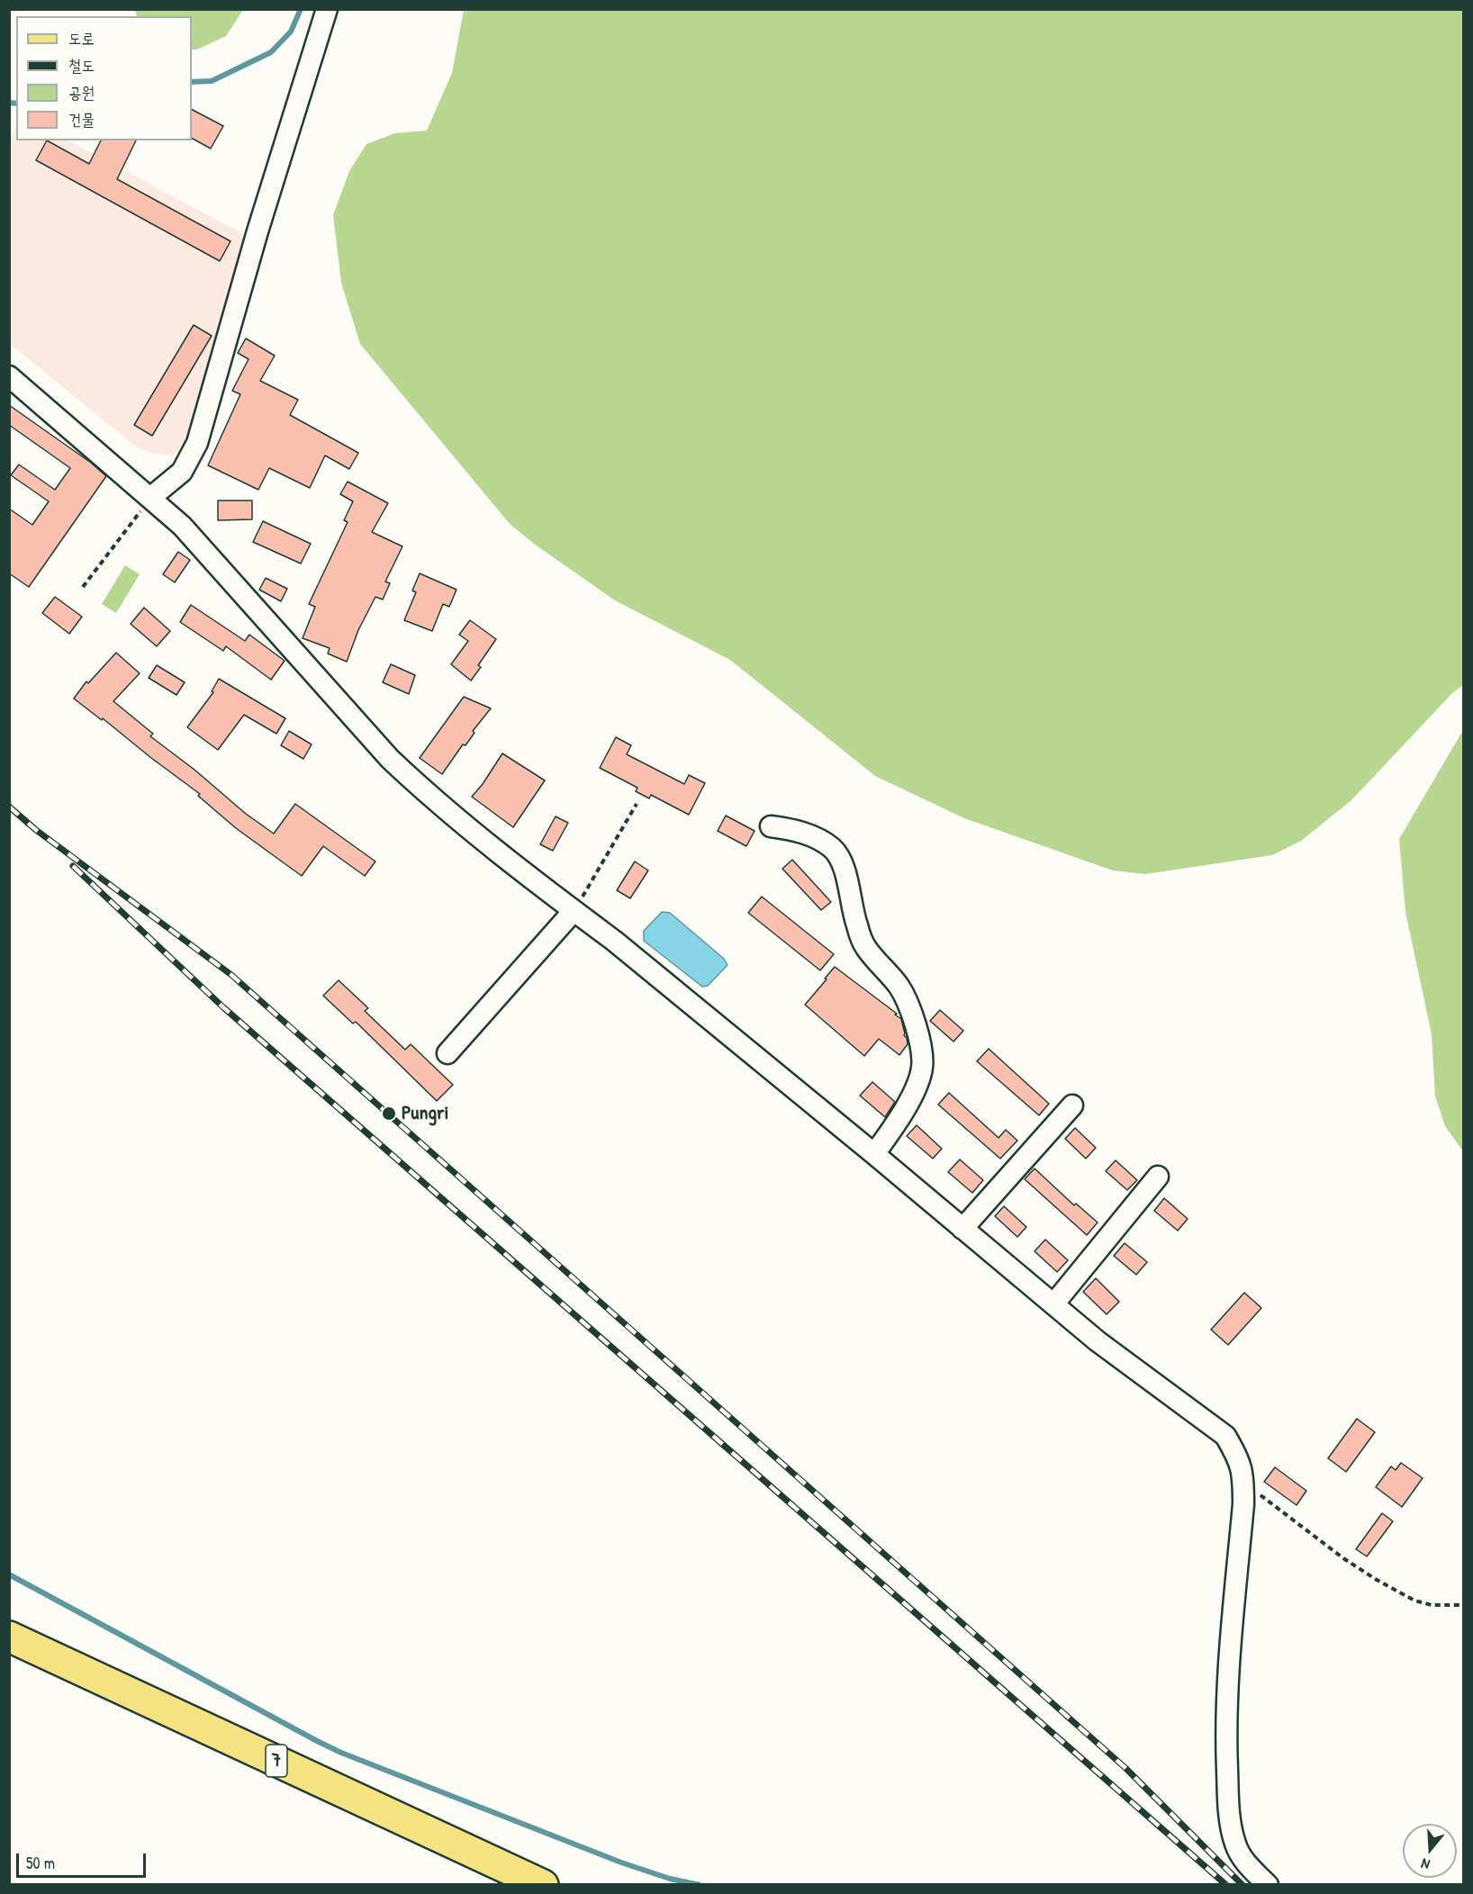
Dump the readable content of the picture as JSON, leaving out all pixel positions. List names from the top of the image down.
{
  "streets": {
    "main road": ["7"]
  },
  "places": ["Pungri"],
  "legend": [
    "도로",
    "철도",
    "공원",
    "건물"
  ],
  "scale_bar": "50 m",
  "north": "bottom"
}
